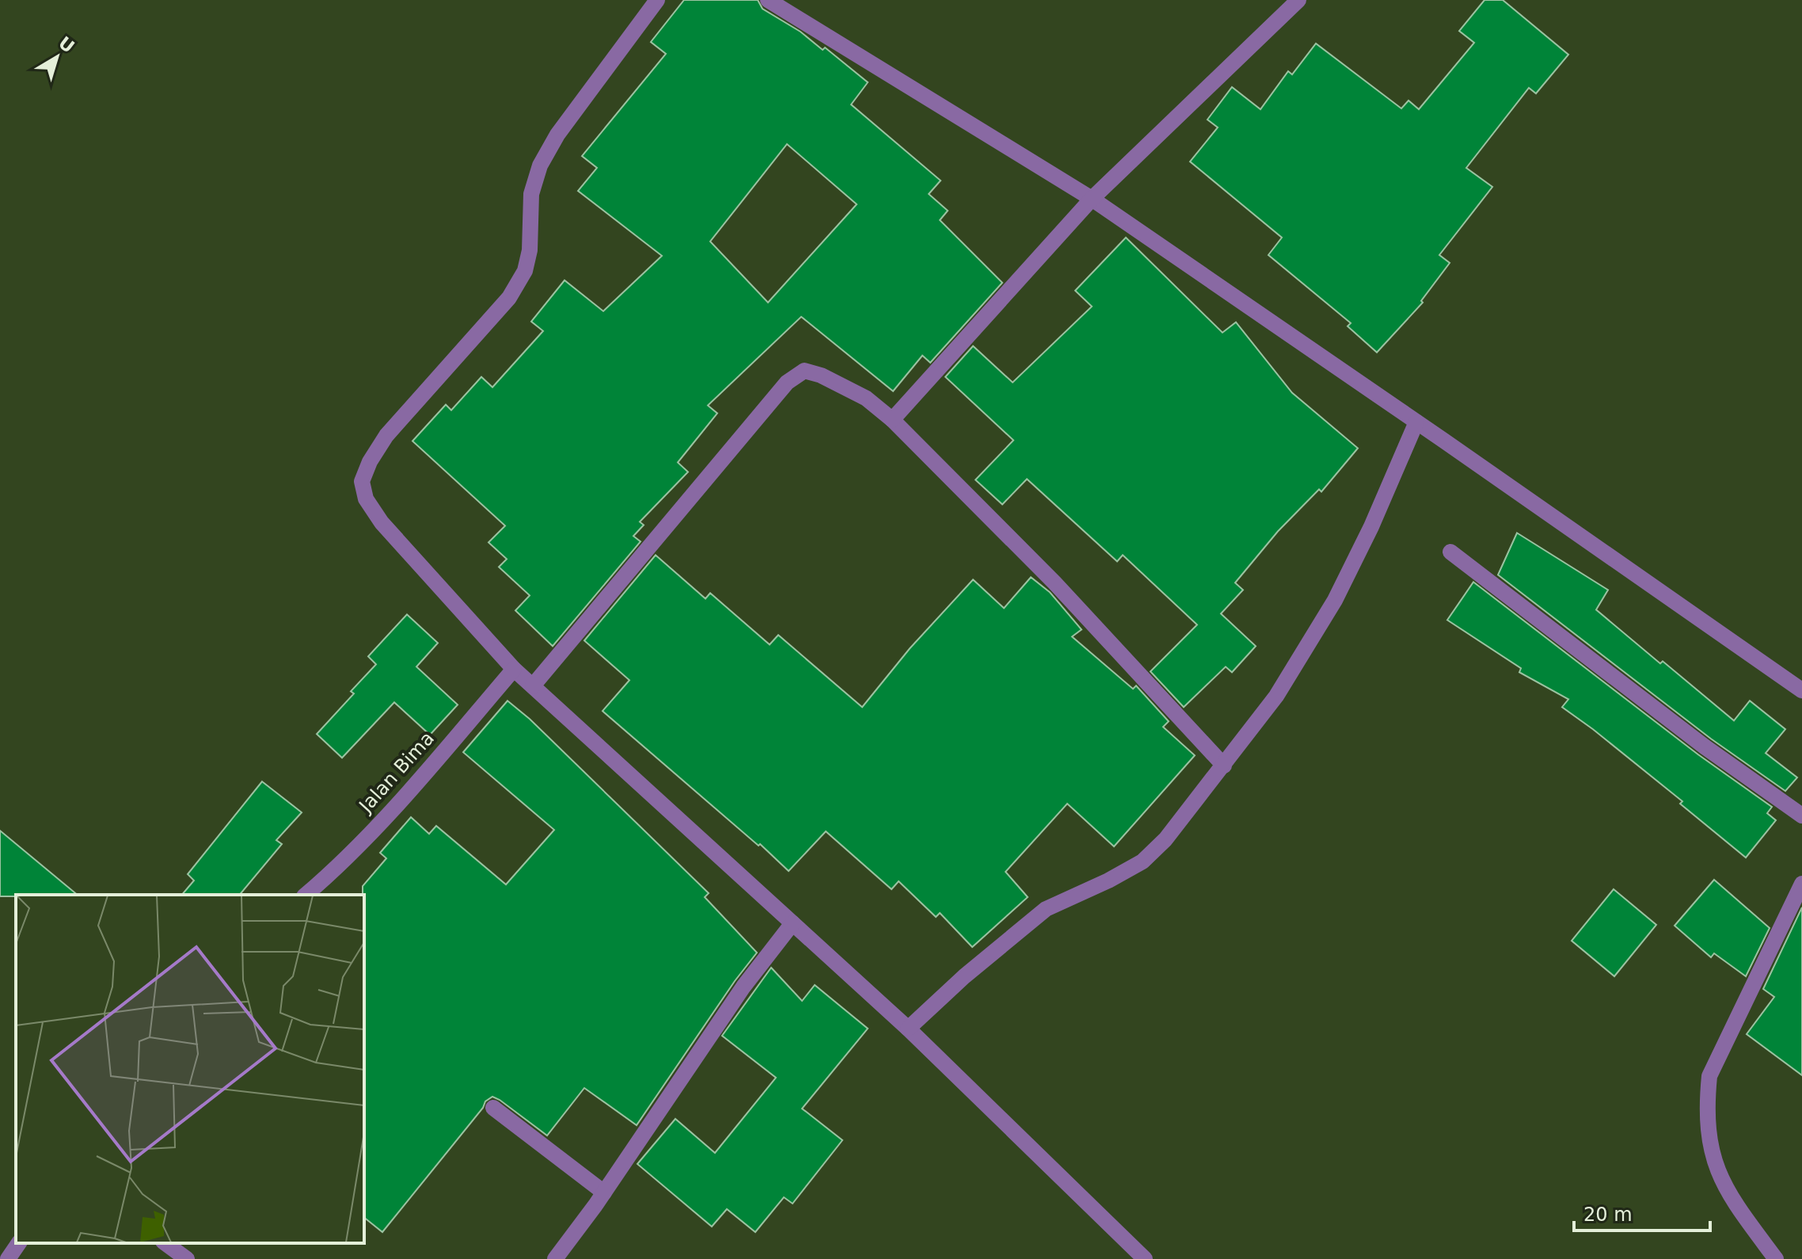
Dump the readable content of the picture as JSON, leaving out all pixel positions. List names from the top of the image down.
{
  "streets": {
    "street": ["Jalan Bima"]
  },
  "scale_bar": "20 m",
  "north": "top right"
}
